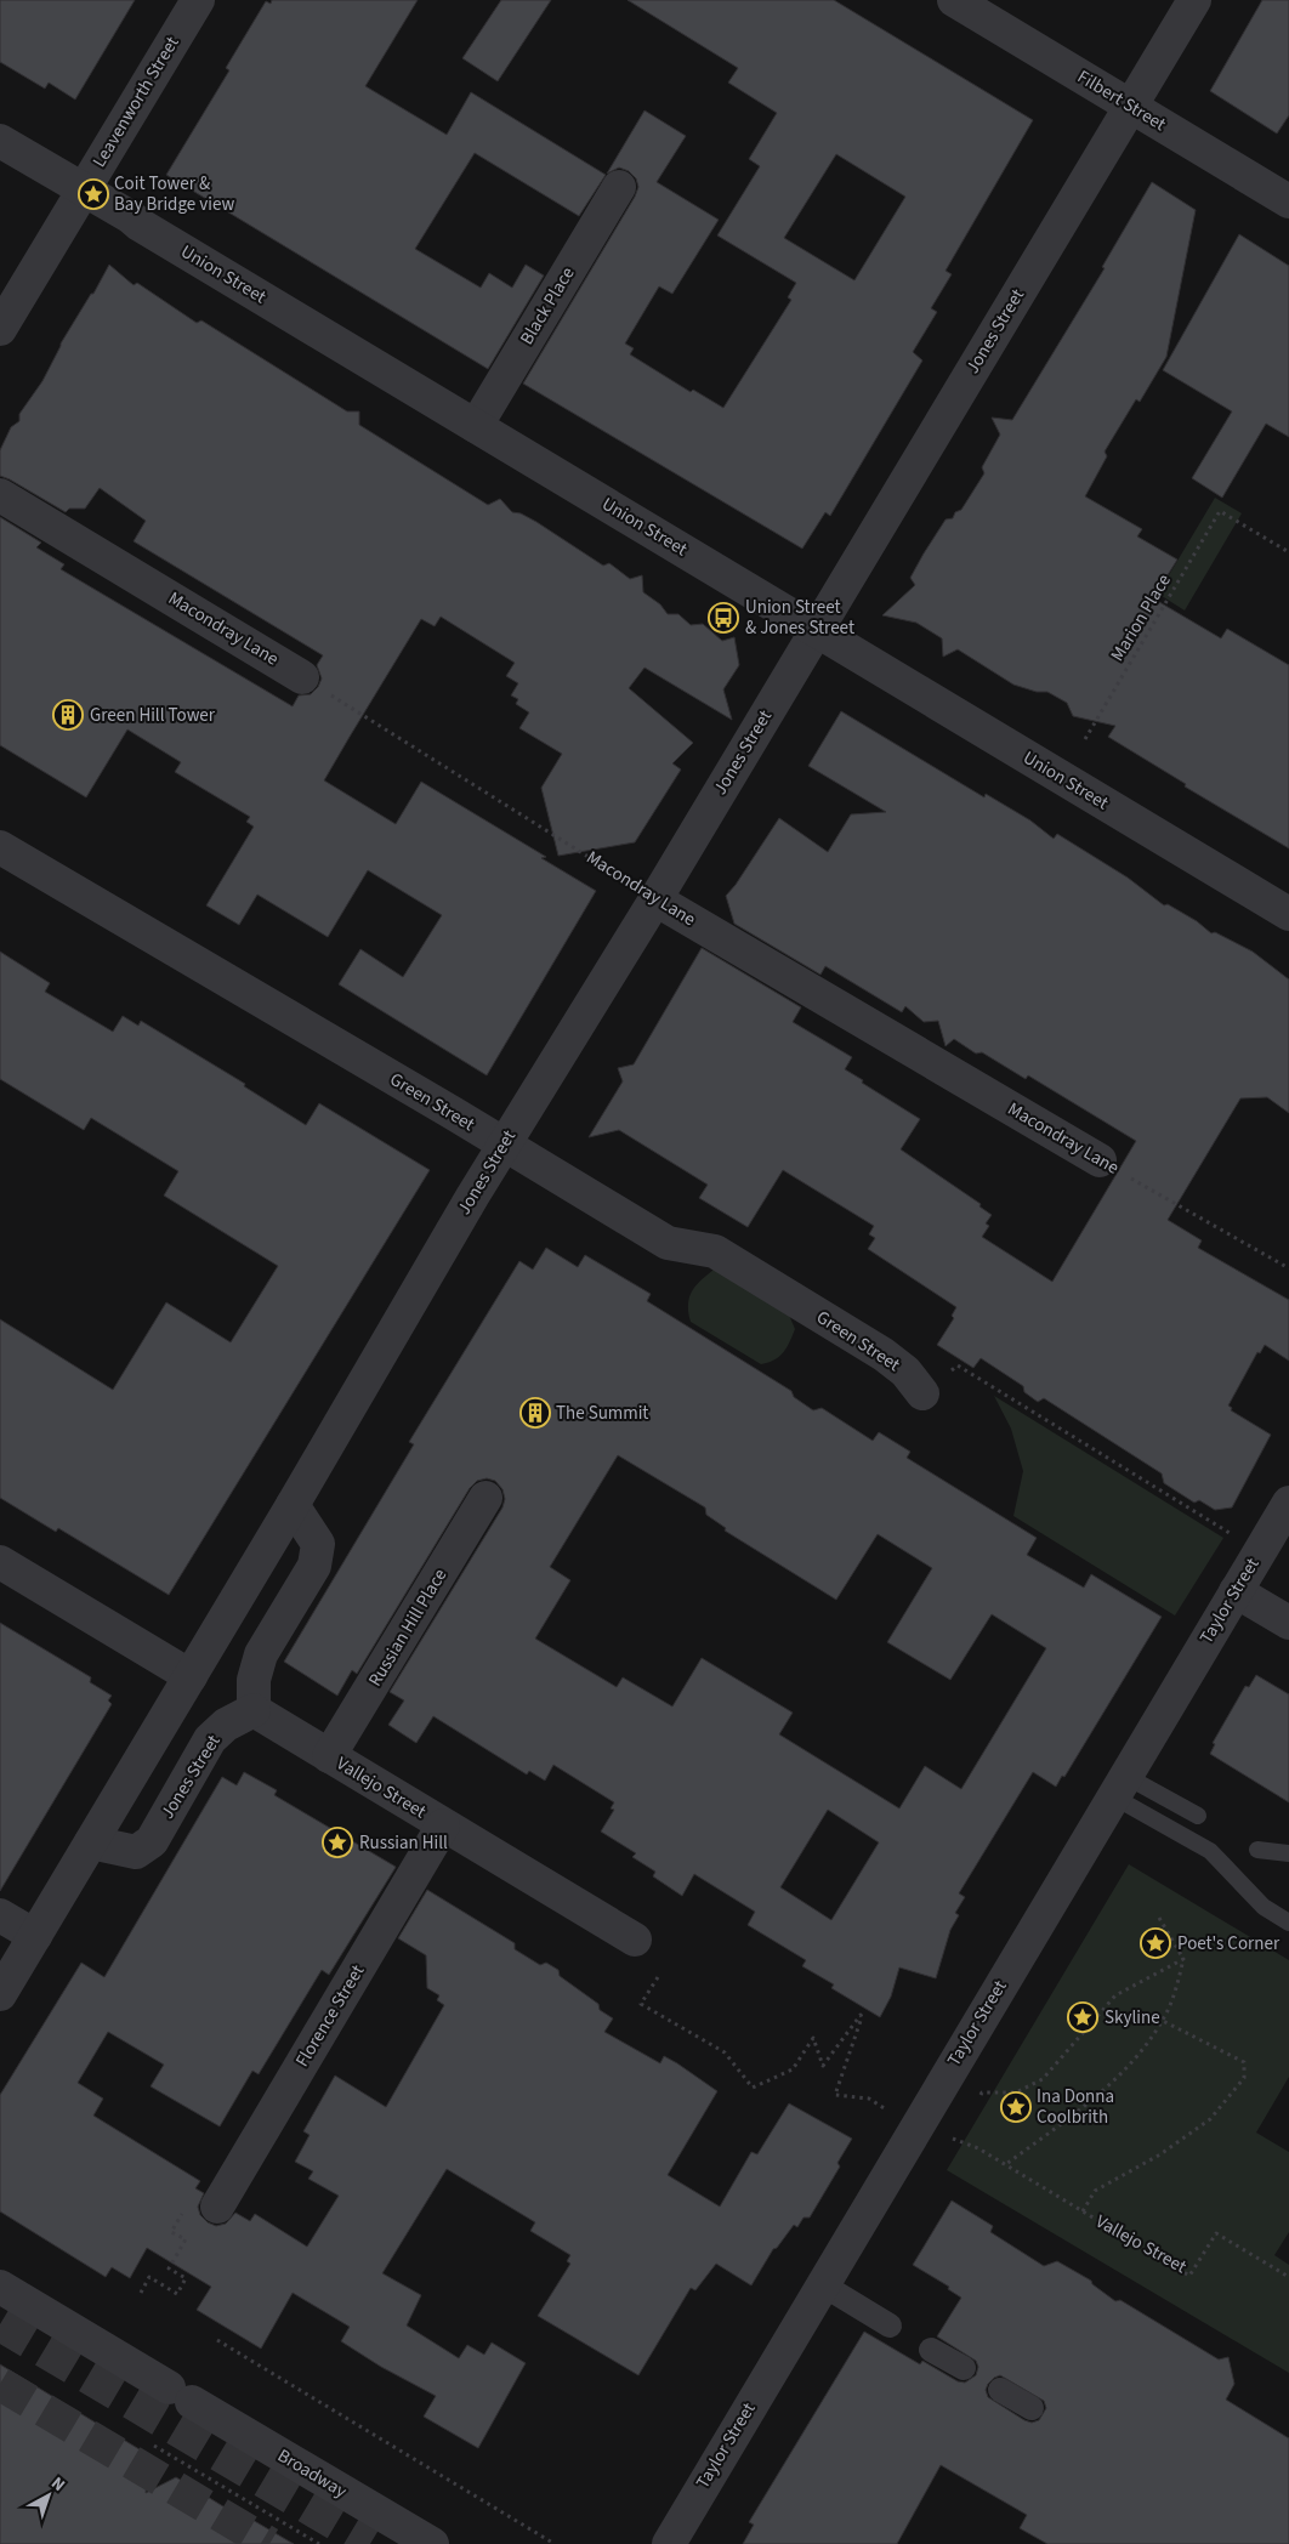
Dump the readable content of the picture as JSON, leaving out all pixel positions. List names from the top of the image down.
{
  "streets": {
    "street": [
      "Filbert Street",
      "Leavenworth Street",
      "Union Street",
      "Black Place",
      "Jones Street",
      "Macondray Lane",
      "Green Street",
      "Taylor Street",
      "Russian Hill Place",
      "Vallejo Street",
      "Florence Street",
      "Broadway"
    ],
    "path": ["Marion Place"]
  },
  "crossings": [
    ["Filbert Street", "Jones Street"],
    ["Leavenworth Street", "Union Street"],
    ["Union Street", "Black Place"],
    ["Union Street", "Jones Street"],
    ["Jones Street", "Macondray Lane"],
    ["Jones Street", "Green Street"],
    ["Jones Street", "Vallejo Street"],
    ["Russian Hill Place", "Vallejo Street"],
    ["Vallejo Street", "Florence Street"]
  ],
  "places": {
    "place": [
      "Coit Tower & Bay Bridge view",
      "Russian Hill",
      "Poet's Corner",
      "Skyline",
      "Ina Donna Coolbrith"
    ],
    "bus stop": ["Union Street & Jones Street"],
    "building": ["Green Hill Tower", "The Summit"]
  },
  "north": "top right"
}
